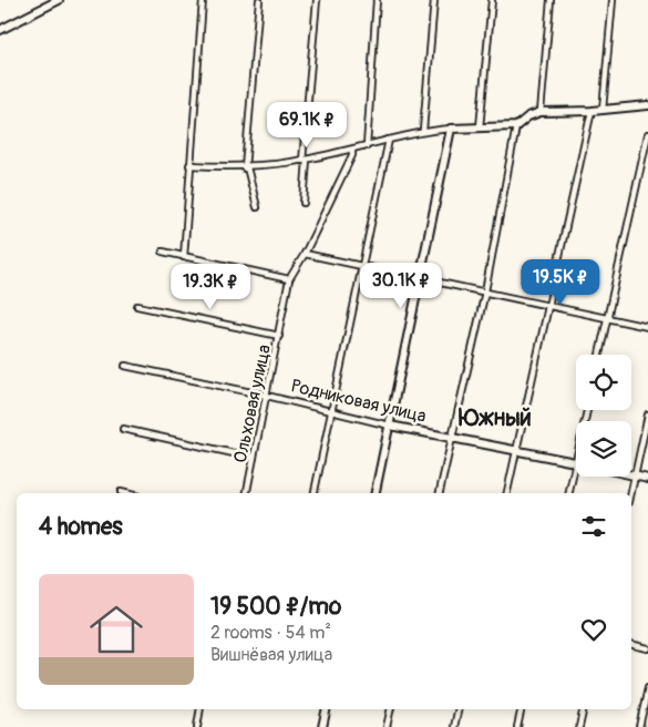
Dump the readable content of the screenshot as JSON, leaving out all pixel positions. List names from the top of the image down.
{
  "streets": {
    "street": ["Родниковая улица", "Ольховая улица"]
  },
  "crossings": [
    ["Родниковая улица", "Ольховая улица"]
  ],
  "districts": ["Южный"],
  "page": {
    "price": [
      "69.1K ₽",
      "19.5K ₽",
      "30.1K ₽",
      "19.3K ₽"
    ],
    "heading": "4 homes",
    "list": [
      {
        "name": "19 500 ₽/mo",
        "note": "2 rooms · 54 m² · Вишнёвая улица"
      }
    ]
  }
}
